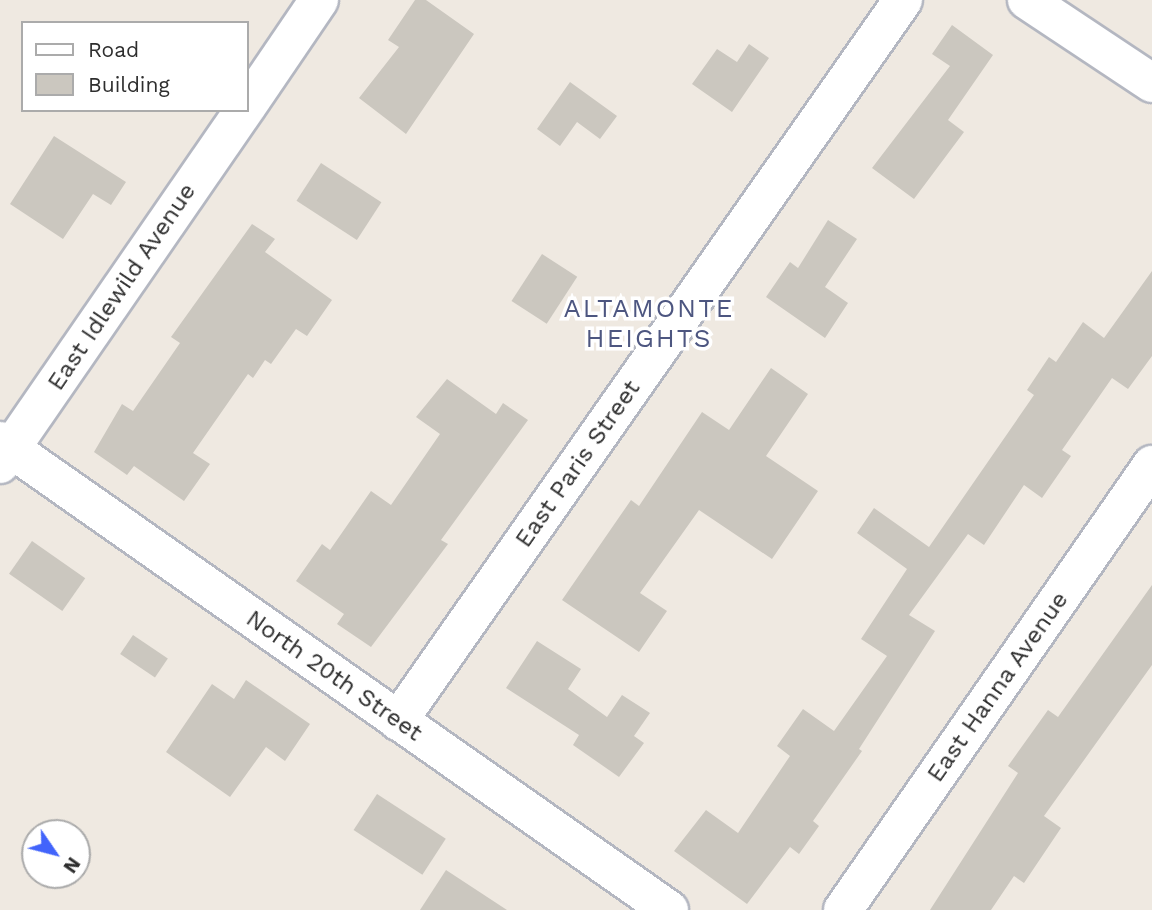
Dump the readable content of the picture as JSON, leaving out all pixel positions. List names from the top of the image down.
{
  "streets": {
    "street": [
      "East Idlewild Avenue",
      "East Paris Street",
      "North 20th Street",
      "East Hanna Avenue"
    ]
  },
  "crossings": [
    ["East Idlewild Avenue", "North 20th Street"],
    ["East Paris Street", "North 20th Street"]
  ],
  "districts": ["ALTAMONTE HEIGHTS"],
  "legend": ["Road", "Building"],
  "north": "bottom right"
}
